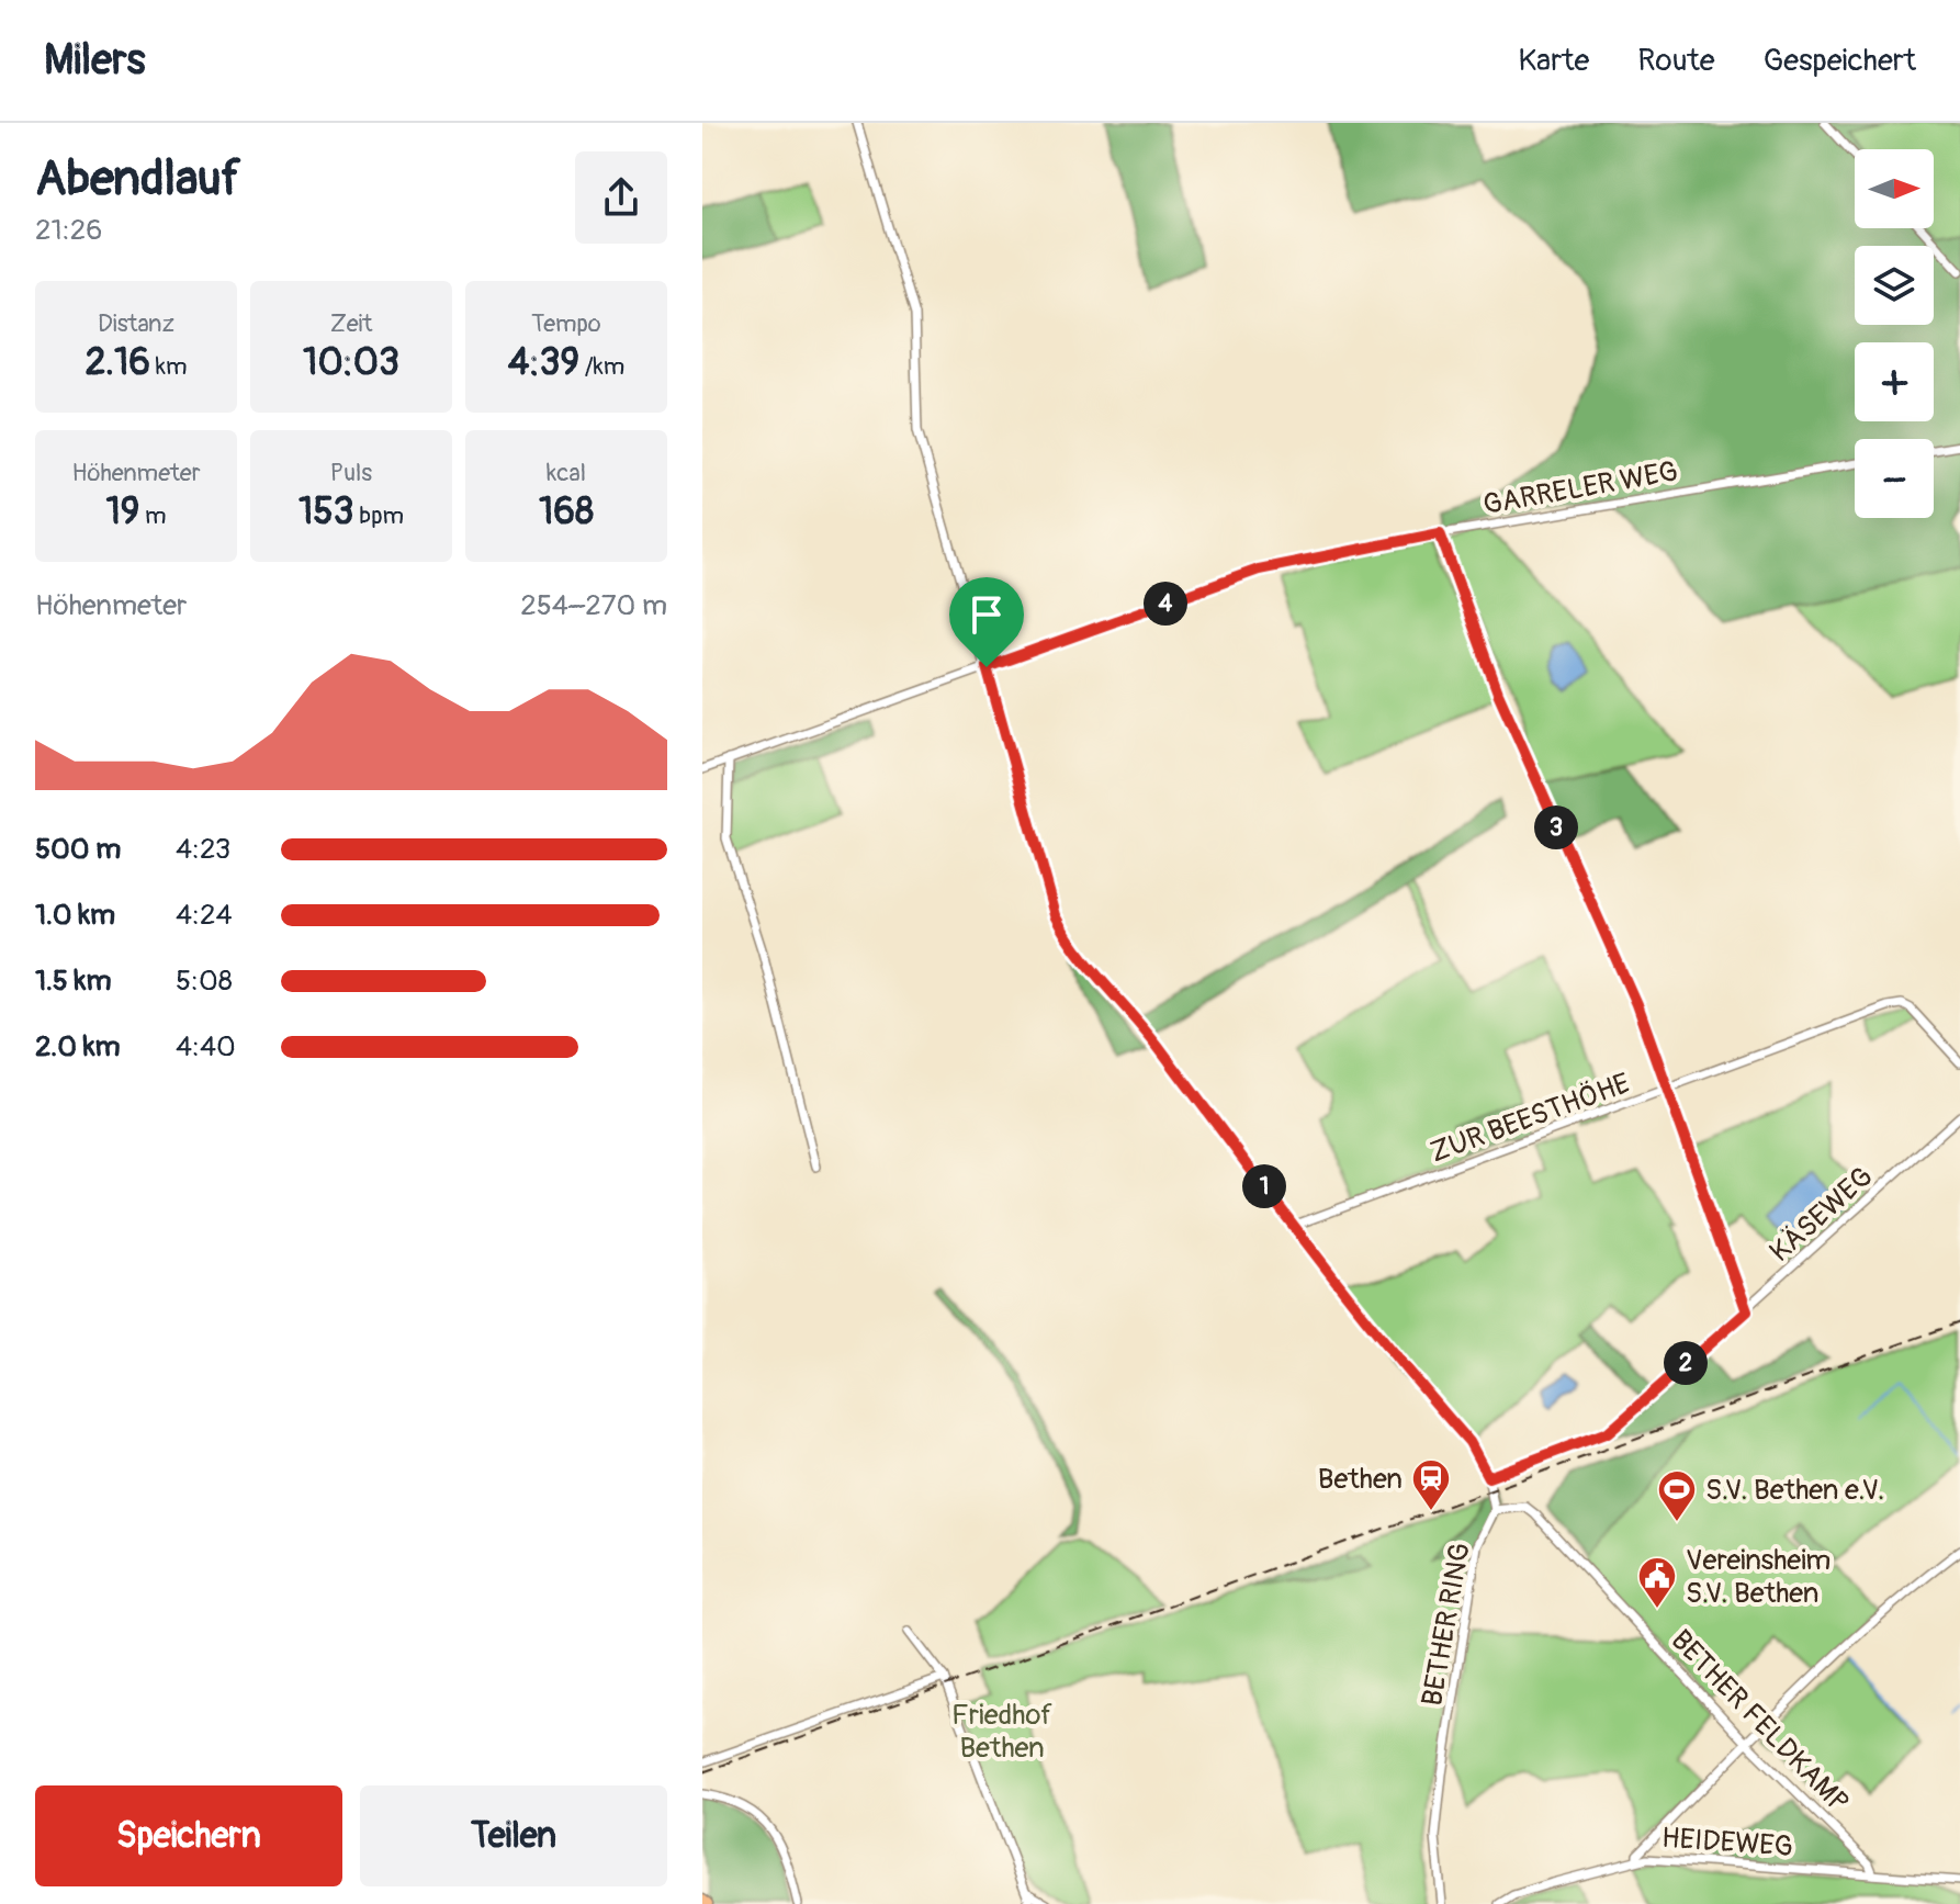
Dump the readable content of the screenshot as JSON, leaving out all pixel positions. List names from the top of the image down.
{
  "streets": {
    "street": [
      "GARRELER WEG",
      "ZUR BEESTHÖHE",
      "KÄSEWEG",
      "BETHER RING",
      "BETHER FELDKAMP",
      "HEIDEWEG"
    ]
  },
  "crossings": [
    ["GARRELER WEG", "BETHER RING"],
    ["ZUR BEESTHÖHE", "BETHER RING"],
    ["KÄSEWEG", "BETHER RING"],
    ["BETHER RING", "BETHER FELDKAMP"],
    ["BETHER FELDKAMP", "HEIDEWEG"]
  ],
  "parks": ["Friedhof Bethen"],
  "places": {
    "station": ["Bethen"],
    "sports": ["S.V. Bethen e.V."],
    "public building": ["Vereinsheim S.V. Bethen"]
  },
  "north": "right",
  "page": {
    "header": "Milers",
    "nav": ["Karte", "Route", "Gespeichert"],
    "heading": ["Abendlauf", "21:26"],
    "map_buttons": ["+", "−"],
    "stats": [
      ["Distanz", "2.16 km"],
      ["Zeit", "10:03"],
      ["Tempo", "4:39 /km"],
      ["Höhenmeter", "19 m"],
      ["Puls", "153 bpm"],
      ["kcal", "168"]
    ],
    "chart": ["Höhenmeter", "254–270 m"],
    "pins": [
      "4",
      "3",
      "1",
      "2"
    ],
    "list": [
      {
        "name": "500 m",
        "note": "4:23"
      },
      {
        "name": "1.0 km",
        "note": "4:24"
      },
      {
        "name": "1.5 km",
        "note": "5:08"
      },
      {
        "name": "2.0 km",
        "note": "4:40"
      }
    ],
    "buttons": ["Speichern", "Teilen"]
  }
}
